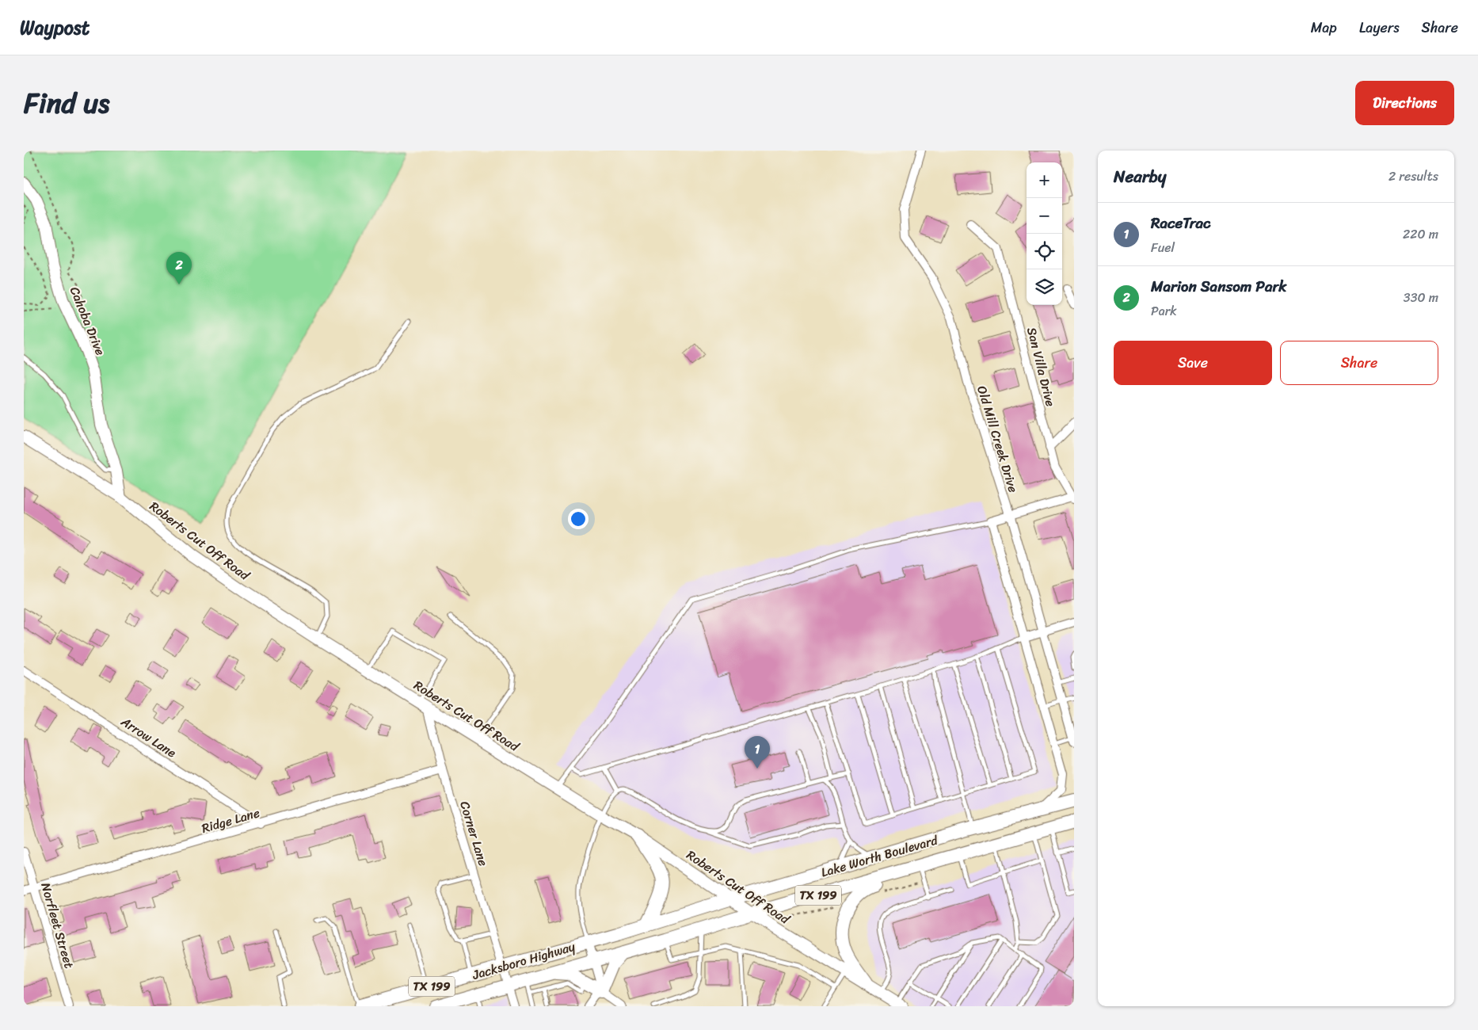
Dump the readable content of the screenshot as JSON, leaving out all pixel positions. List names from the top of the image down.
{
  "streets": {
    "main road": ["Lake Worth Boulevard", "TX 199", "Jacksboro Highway"],
    "street": [
      "Cahoba Drive",
      "San Villa Drive",
      "Old Mill Creek Drive",
      "Roberts Cut Off Road",
      "Arrow Lane",
      "Ridge Lane",
      "Corner Lane",
      "Norfleet Street"
    ]
  },
  "crossings": [
    ["Cahoba Drive", "Roberts Cut Off Road"],
    ["Roberts Cut Off Road", "Corner Lane"],
    ["Roberts Cut Off Road", "Lake Worth Boulevard"],
    ["Arrow Lane", "Ridge Lane"],
    ["Ridge Lane", "Corner Lane"],
    ["Ridge Lane", "Norfleet Street"],
    ["Corner Lane", "Jacksboro Highway"],
    ["Lake Worth Boulevard", "Jacksboro Highway"]
  ],
  "page": {
    "header": "Waypost",
    "nav": ["Map", "Layers", "Share"],
    "title": "Find us",
    "buttons": [
      "Directions",
      ["Save", "Share"]
    ],
    "heading": ["Nearby", "2 results"],
    "map_buttons": ["+", "−"],
    "list": [
      {
        "mark": "1",
        "name": "RaceTrac",
        "note": "Fuel",
        "value": "220 m"
      },
      {
        "mark": "2",
        "name": "Marion Sansom Park",
        "note": "Park",
        "value": "330 m"
      }
    ],
    "pins": ["2", "1"]
  }
}
